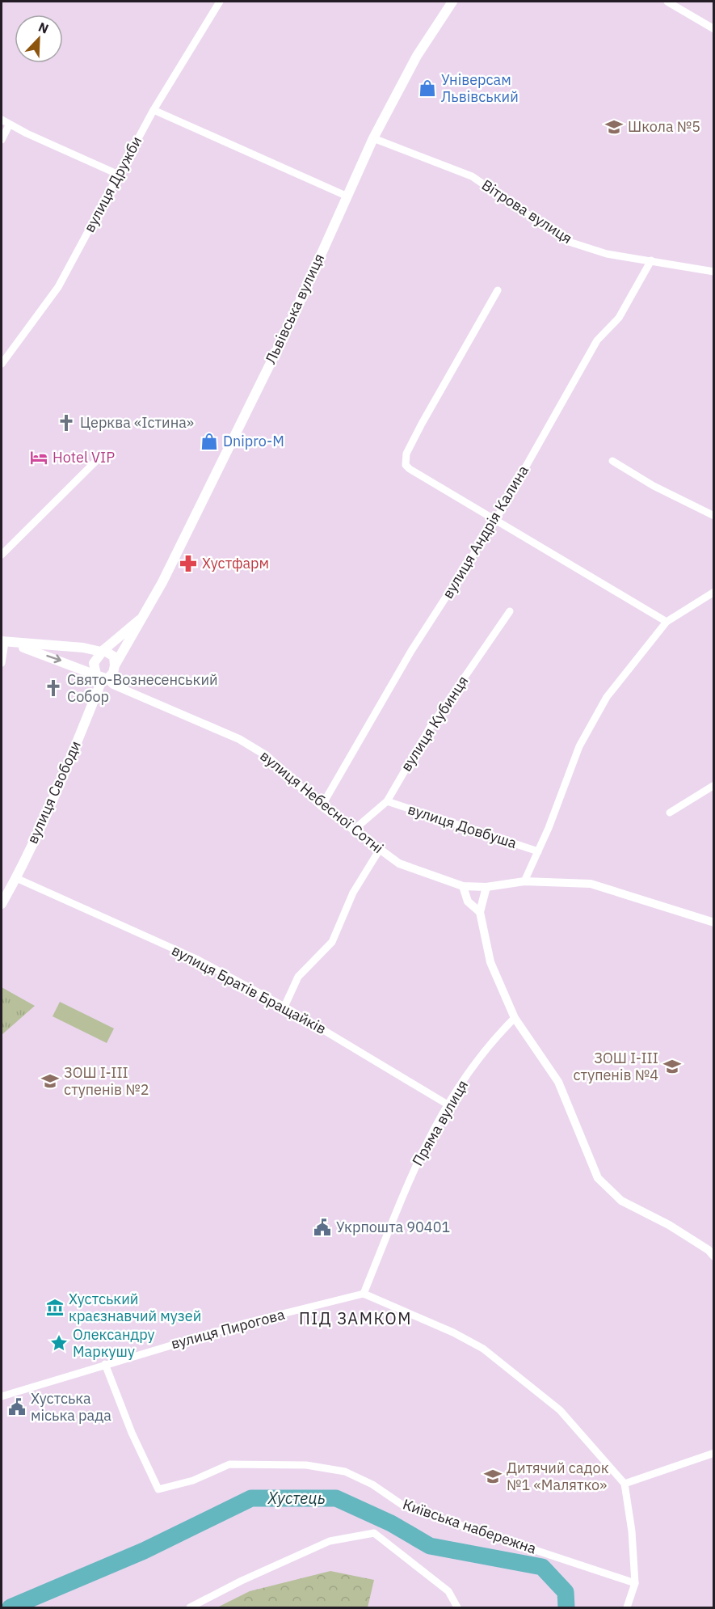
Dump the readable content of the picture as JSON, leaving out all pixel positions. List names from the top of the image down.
{
  "streets": {
    "main road": ["Львівська вулиця", "вулиця Свободи"],
    "street": [
      "вулиця Дружби",
      "Вітрова вулиця",
      "вулиця Андрія Калина",
      "вулиця Кубинця",
      "вулиця Небесної Сотні",
      "вулиця Довбуша",
      "вулиця Братів Бращайків",
      "Пряма вулиця",
      "вулиця Пирогова",
      "Київська набережна"
    ]
  },
  "crossings": [
    ["Вітрова вулиця", "Львівська вулиця"],
    ["Вітрова вулиця", "вулиця Андрія Калина"],
    ["Львівська вулиця", "вулиця Свободи"],
    ["Львівська вулиця", "вулиця Небесної Сотні"],
    ["вулиця Андрія Калина", "вулиця Небесної Сотні"],
    ["вулиця Кубинця", "вулиця Небесної Сотні"],
    ["вулиця Кубинця", "вулиця Довбуша"],
    ["вулиця Свободи", "вулиця Небесної Сотні"],
    ["вулиця Свободи", "вулиця Братів Бращайків"],
    ["вулиця Братів Бращайків", "Пряма вулиця"],
    ["Пряма вулиця", "вулиця Пирогова"],
    ["вулиця Пирогова", "Київська набережна"]
  ],
  "districts": ["ПІД ЗАМКОМ"],
  "water": ["Хустець"],
  "places": {
    "shop": ["Універсам Львівський", "Dnipro-M"],
    "school or university": [
      "Школа №5",
      "ЗОШ І-ІІІ ступенів №4",
      "ЗОШ І-ІІІ ступенів №2",
      "Дитячий садок №1 «Малятко»"
    ],
    "church": ["Церква «Істина»", "Свято-Вознесенський Собор"],
    "hotel": ["Hotel VIP"],
    "pharmacy": ["Хустфарм"],
    "public building": ["Укрпошта 90401", "Хустська міська рада"],
    "museum": ["Хустський краєзнавчий музей"],
    "place": ["Олександру Маркушу"]
  },
  "north": "top right"
}
